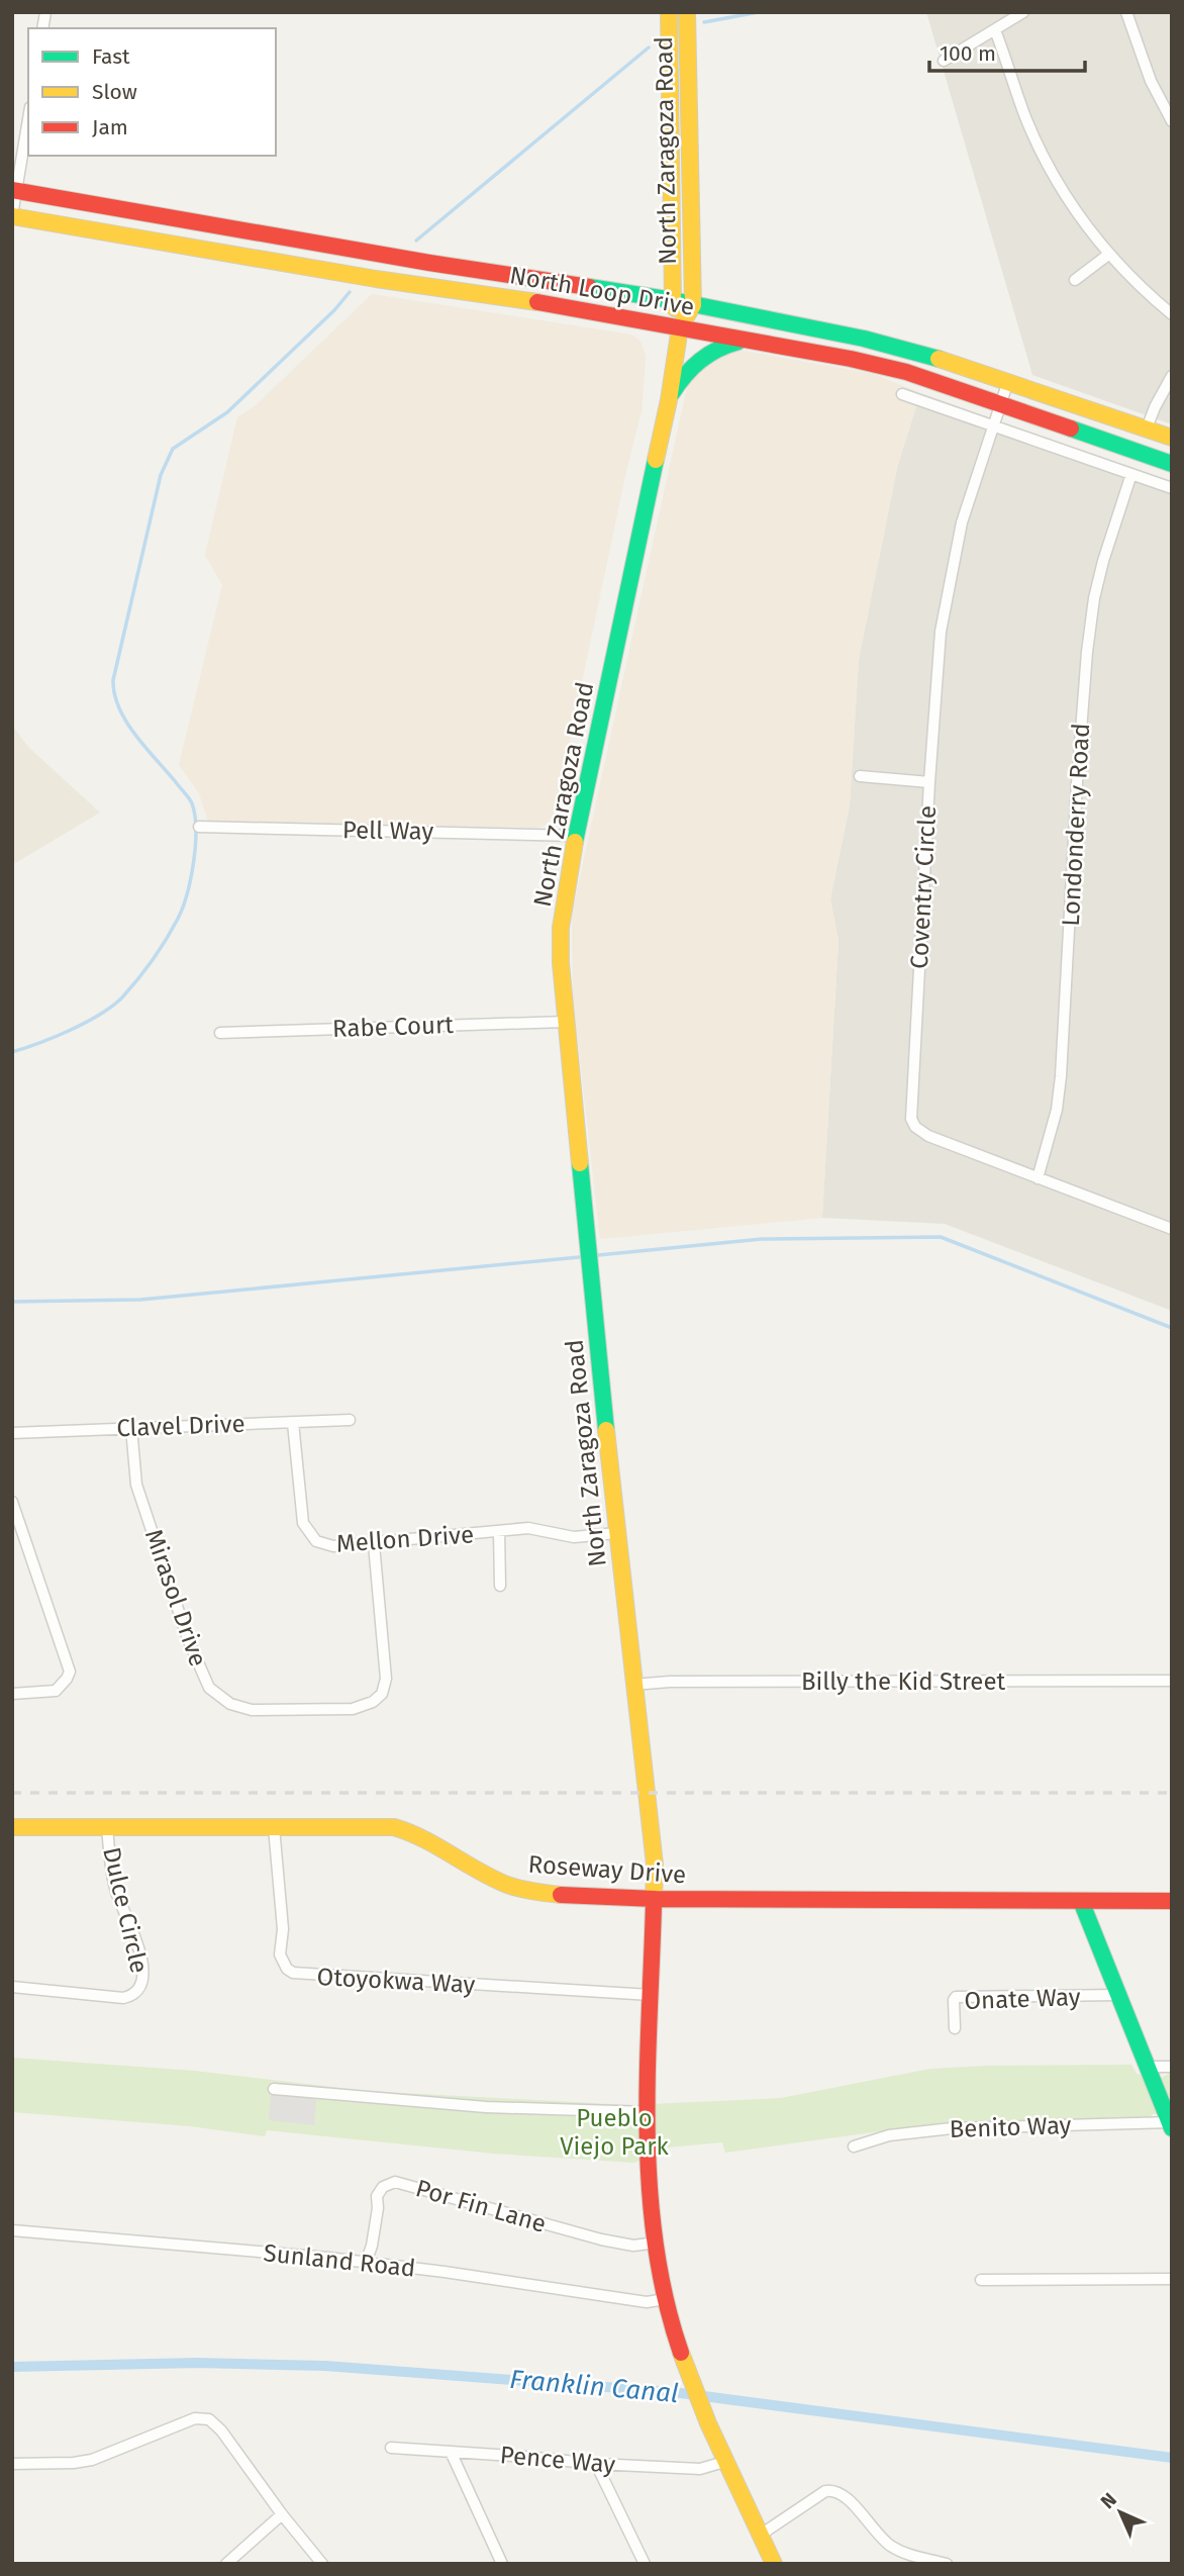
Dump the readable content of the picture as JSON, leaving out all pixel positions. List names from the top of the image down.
{
  "streets": {
    "main road": ["North Zaragoza Road", "North Loop Drive", "Roseway Drive"],
    "street": [
      "Londonderry Road",
      "Pell Way",
      "Coventry Circle",
      "Rabe Court",
      "Clavel Drive",
      "Mellon Drive",
      "Mirasol Drive",
      "Billy the Kid Street",
      "Dulce Circle",
      "Otoyokwa Way",
      "Onate Way",
      "Benito Way",
      "Por Fin Lane",
      "Sunland Road",
      "Pence Way"
    ]
  },
  "crossings": [
    ["North Zaragoza Road", "North Loop Drive"],
    ["North Zaragoza Road", "Pell Way"],
    ["North Zaragoza Road", "Rabe Court"],
    ["North Zaragoza Road", "Mellon Drive"],
    ["North Zaragoza Road", "Billy the Kid Street"],
    ["North Zaragoza Road", "Roseway Drive"],
    ["North Zaragoza Road", "Otoyokwa Way"],
    ["North Zaragoza Road", "Por Fin Lane"],
    ["North Zaragoza Road", "Sunland Road"],
    ["North Zaragoza Road", "Pence Way"],
    ["North Loop Drive", "Coventry Circle"],
    ["Londonderry Road", "Coventry Circle"],
    ["Clavel Drive", "Mellon Drive"],
    ["Clavel Drive", "Mirasol Drive"],
    ["Mellon Drive", "Mirasol Drive"],
    ["Roseway Drive", "Dulce Circle"],
    ["Roseway Drive", "Otoyokwa Way"],
    ["Por Fin Lane", "Sunland Road"]
  ],
  "water": ["Franklin Canal"],
  "parks": ["Pueblo Viejo Park"],
  "legend": ["Fast", "Slow", "Jam"],
  "scale_bar": "100 m",
  "north": "top left"
}
